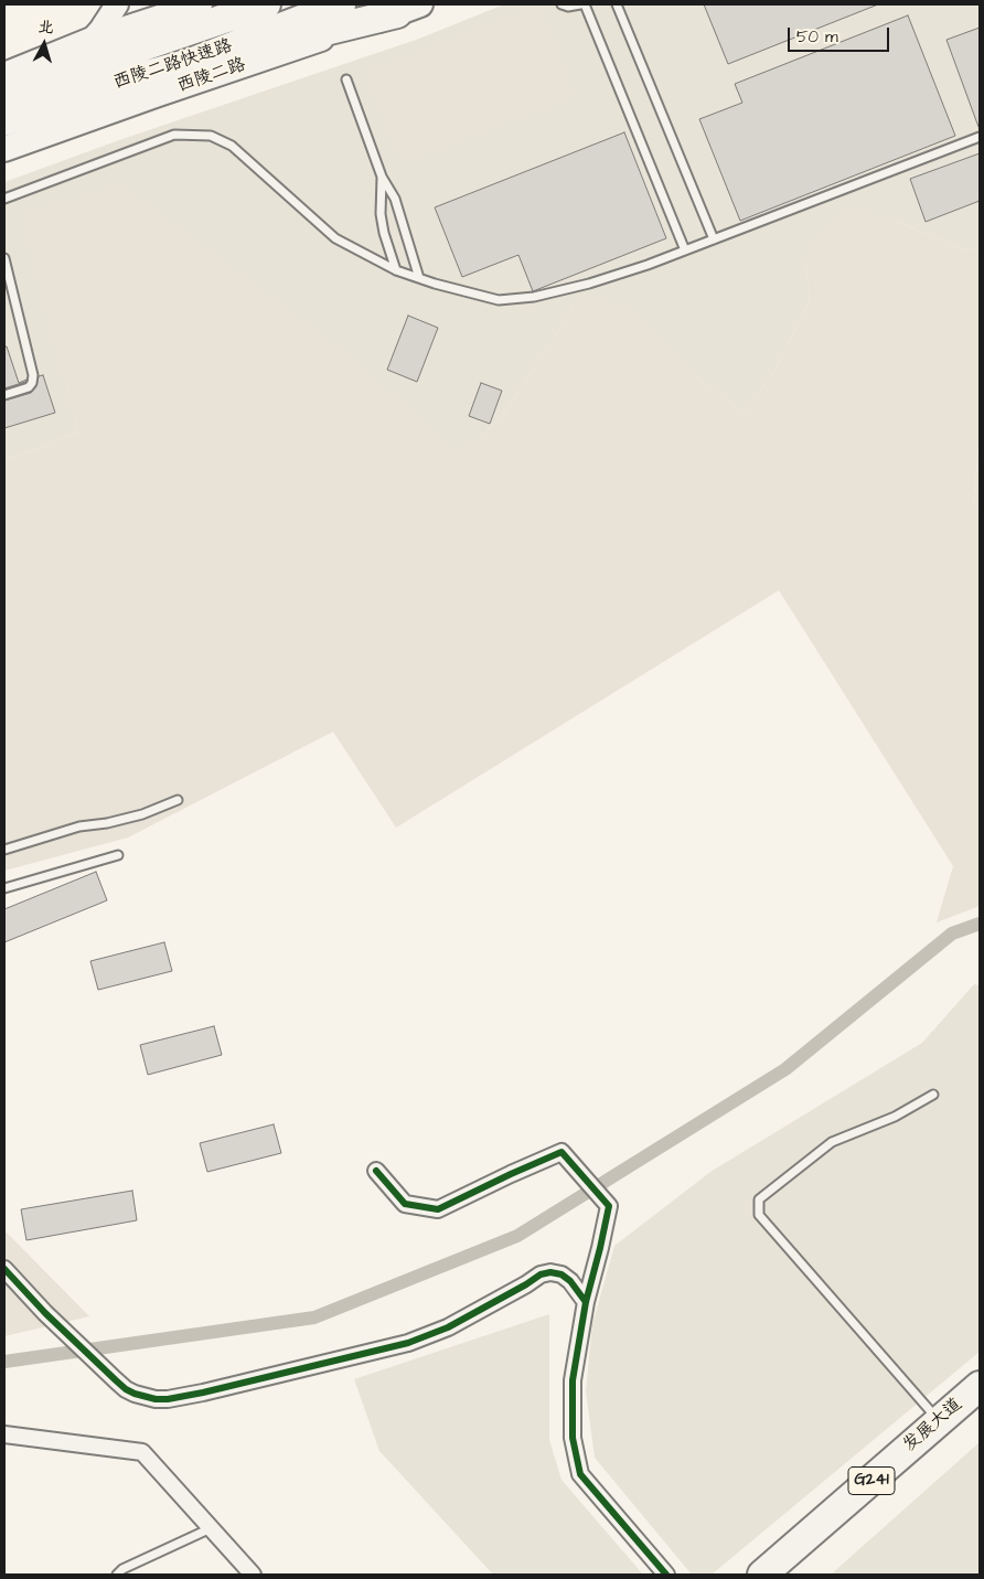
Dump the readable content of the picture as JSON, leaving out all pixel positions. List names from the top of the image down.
{
  "streets": {
    "highway": ["西陵二路快速路", "发展大道", "G241"],
    "main road": ["西陵二路"]
  },
  "scale_bar": "50 m",
  "north": "top"
}
